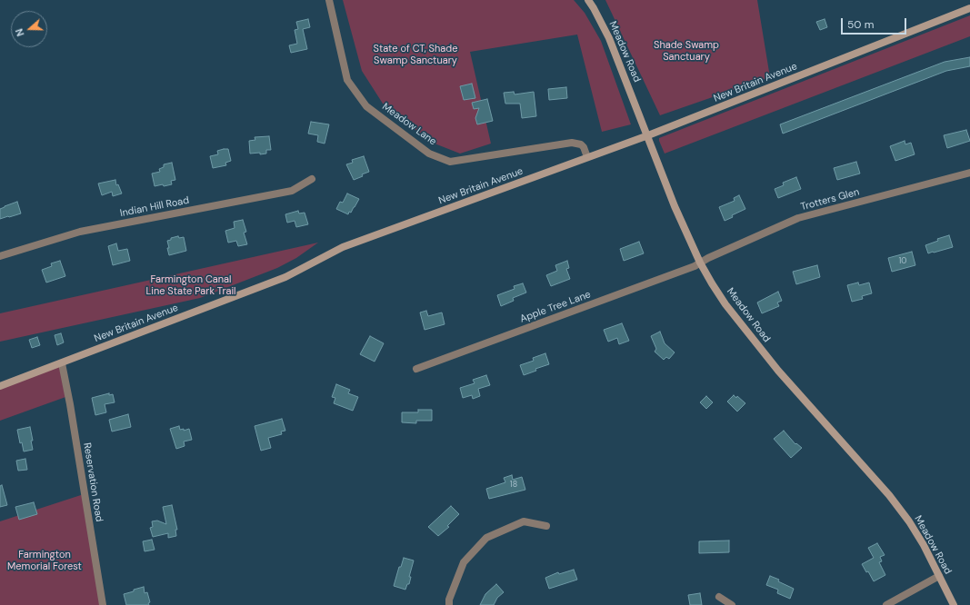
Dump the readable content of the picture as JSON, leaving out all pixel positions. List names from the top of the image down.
{
  "streets": {
    "street": [
      "Meadow Road",
      "New Britain Avenue",
      "Meadow Lane",
      "Trotters Glen",
      "Indian Hill Road",
      "Apple Tree Lane",
      "Reservation Road"
    ]
  },
  "crossings": [
    ["Meadow Road", "New Britain Avenue"],
    ["Meadow Road", "Trotters Glen"],
    ["Meadow Road", "Apple Tree Lane"],
    ["New Britain Avenue", "Meadow Lane"],
    ["New Britain Avenue", "Reservation Road"],
    ["Trotters Glen", "Apple Tree Lane"]
  ],
  "parks": [
    "Shade Swamp Sanctuary",
    "State of CT, Shade Swamp Sanctuary",
    "Farmington Canal Line State Park Trail",
    "Farmington Memorial Forest"
  ],
  "house_numbers": ["10", "18"],
  "scale_bar": "50 m",
  "north": "left"
}
